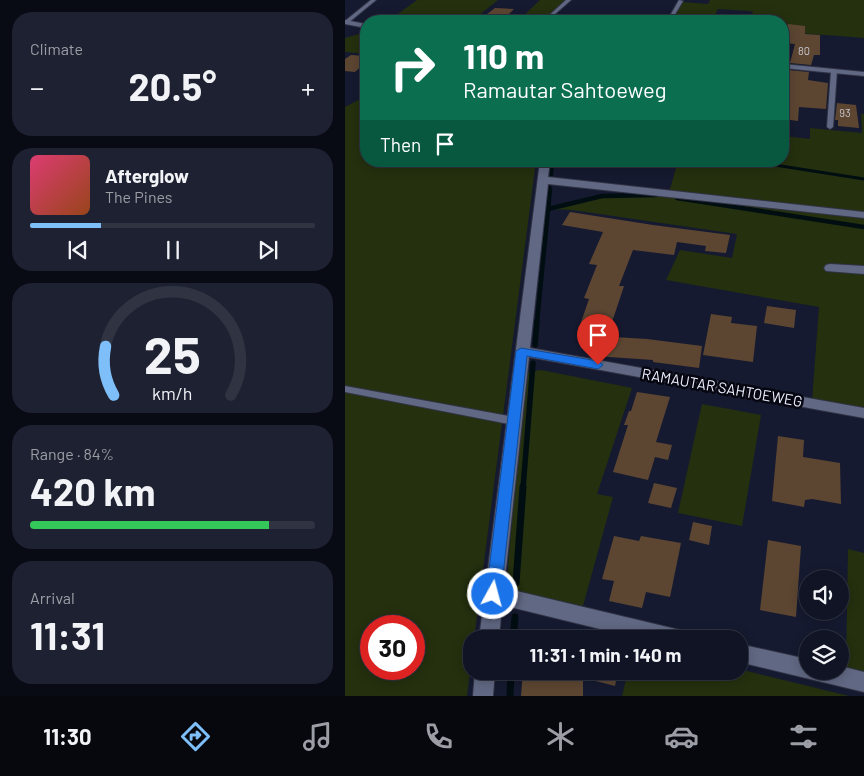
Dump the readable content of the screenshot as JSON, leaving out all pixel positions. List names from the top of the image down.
{
  "streets": {
    "street": ["RAMAUTAR SAHTOEWEG"]
  },
  "house_numbers": ["80", "93"],
  "page": {
    "tile": [
      "Climate",
      ["Range · 84%", "420 km"],
      ["Arrival", "11:31"]
    ],
    "turn": ["110 m", "Ramautar Sahtoeweg"],
    "heat": ["−", "20.5°", "+"],
    "then": "Then",
    "song": ["Afterglow", "The Pines"],
    "limit": "30",
    "trip": "11:31 · 1 min · 140 m",
    "tabs": "11:30",
    "gauge": ["25", "km/h"]
  }
}
